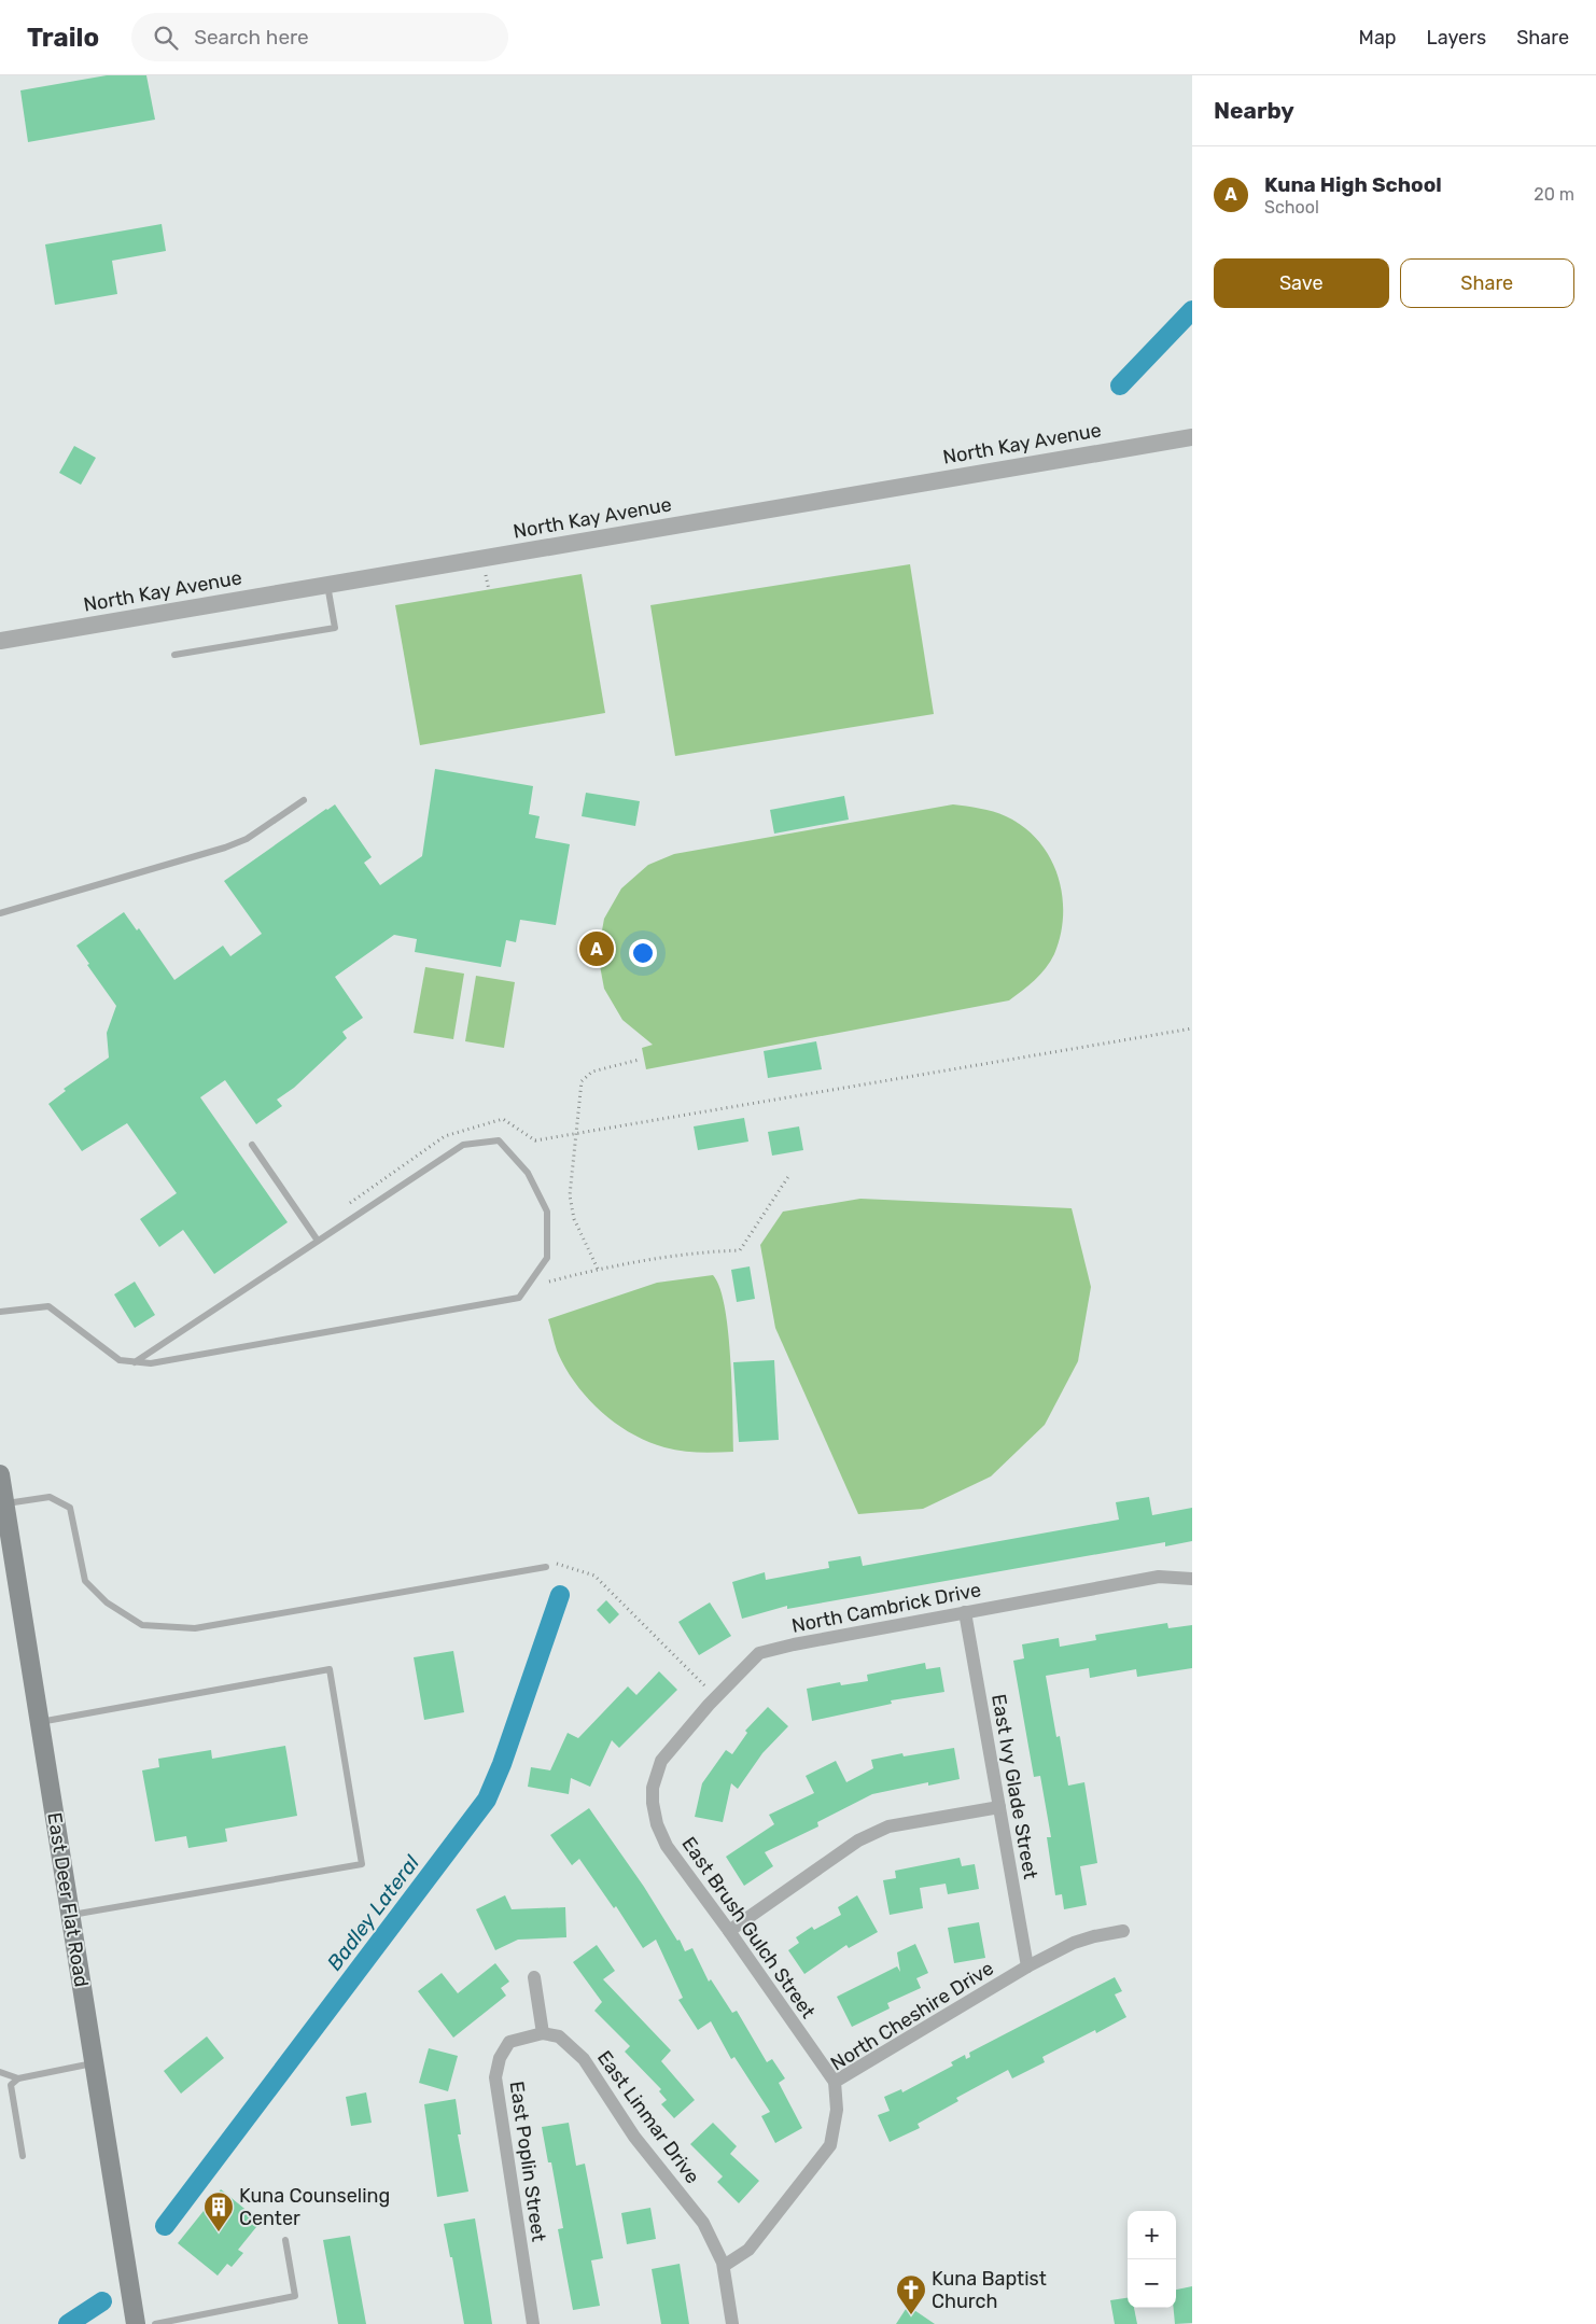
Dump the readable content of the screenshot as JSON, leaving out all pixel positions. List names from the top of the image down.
{
  "streets": {
    "main road": ["East Deer Flat Road"],
    "street": [
      "North Kay Avenue",
      "North Cambrick Drive",
      "East Ivy Glade Street",
      "East Brush Gulch Street",
      "North Cheshire Drive",
      "East Linmar Drive",
      "East Poplin Street"
    ]
  },
  "crossings": [
    ["North Cambrick Drive", "East Ivy Glade Street"],
    ["North Cambrick Drive", "East Brush Gulch Street"],
    ["East Ivy Glade Street", "North Cheshire Drive"],
    ["East Brush Gulch Street", "North Cheshire Drive"],
    ["North Cheshire Drive", "East Linmar Drive"],
    ["East Linmar Drive", "East Poplin Street"]
  ],
  "water": ["Badley Lateral"],
  "places": {
    "building": ["Kuna Counseling Center"],
    "church": ["Kuna Baptist Church"]
  },
  "page": {
    "header": "Trailo",
    "search": "Search here",
    "nav": ["Map", "Layers", "Share"],
    "heading": "Nearby",
    "list": [
      {
        "mark": "A",
        "name": "Kuna High School",
        "note": "School",
        "value": "20 m"
      }
    ],
    "buttons": ["Save", "Share"],
    "pins": "A",
    "map_buttons": ["+", "−"]
  }
}
